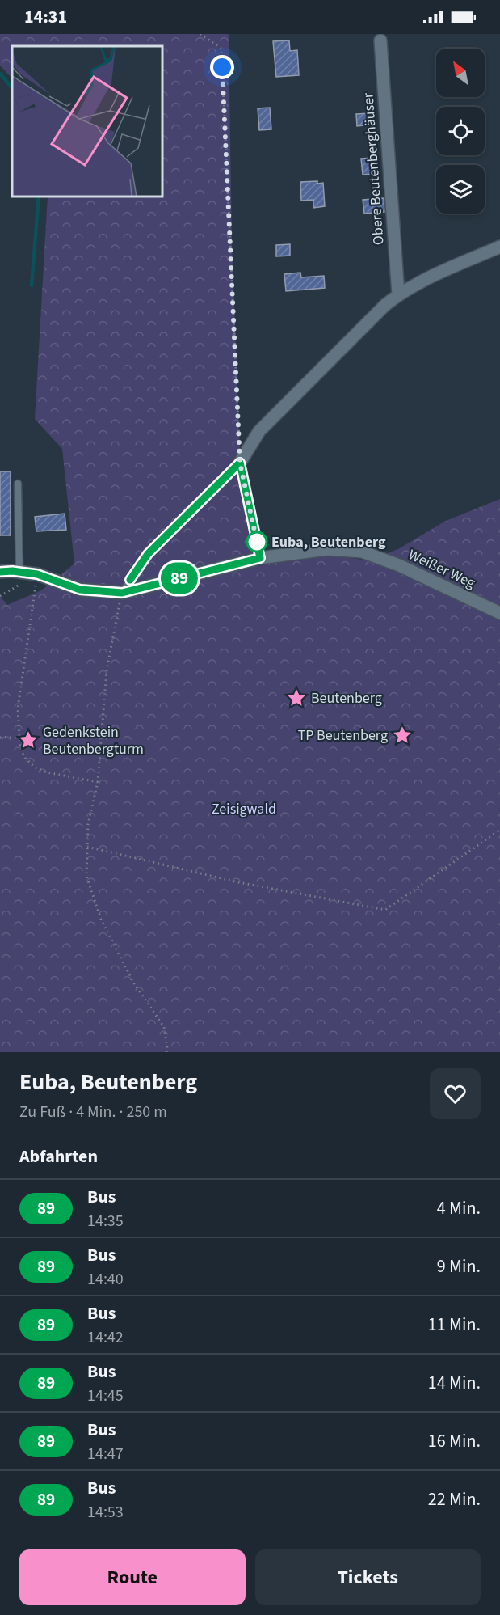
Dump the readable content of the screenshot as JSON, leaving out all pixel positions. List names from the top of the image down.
{
  "streets": {
    "street": ["Obere Beutenberghäuser", "Weißer Weg"]
  },
  "parks": ["Zeisigwald"],
  "places": {
    "other": ["Euba, Beutenberg"],
    "place": ["Beutenberg", "TP Beutenberg", "Gedenkstein Beutenbergturm"]
  },
  "lines": ["bus line 89"],
  "north": "top left",
  "page": {
    "status": "14:31",
    "on_map": "89",
    "heading": [
      ["Euba, Beutenberg", "Zu Fuß · 4 Min. · 250 m"],
      "Abfahrten"
    ],
    "list": [
      {
        "mark": "89",
        "name": "Bus",
        "note": "14:35",
        "value": "4 Min."
      },
      {
        "mark": "89",
        "name": "Bus",
        "note": "14:40",
        "value": "9 Min."
      },
      {
        "mark": "89",
        "name": "Bus",
        "note": "14:42",
        "value": "11 Min."
      },
      {
        "mark": "89",
        "name": "Bus",
        "note": "14:45",
        "value": "14 Min."
      },
      {
        "mark": "89",
        "name": "Bus",
        "note": "14:47",
        "value": "16 Min."
      },
      {
        "mark": "89",
        "name": "Bus",
        "note": "14:53",
        "value": "22 Min."
      }
    ],
    "buttons": ["Route", "Tickets"]
  }
}
